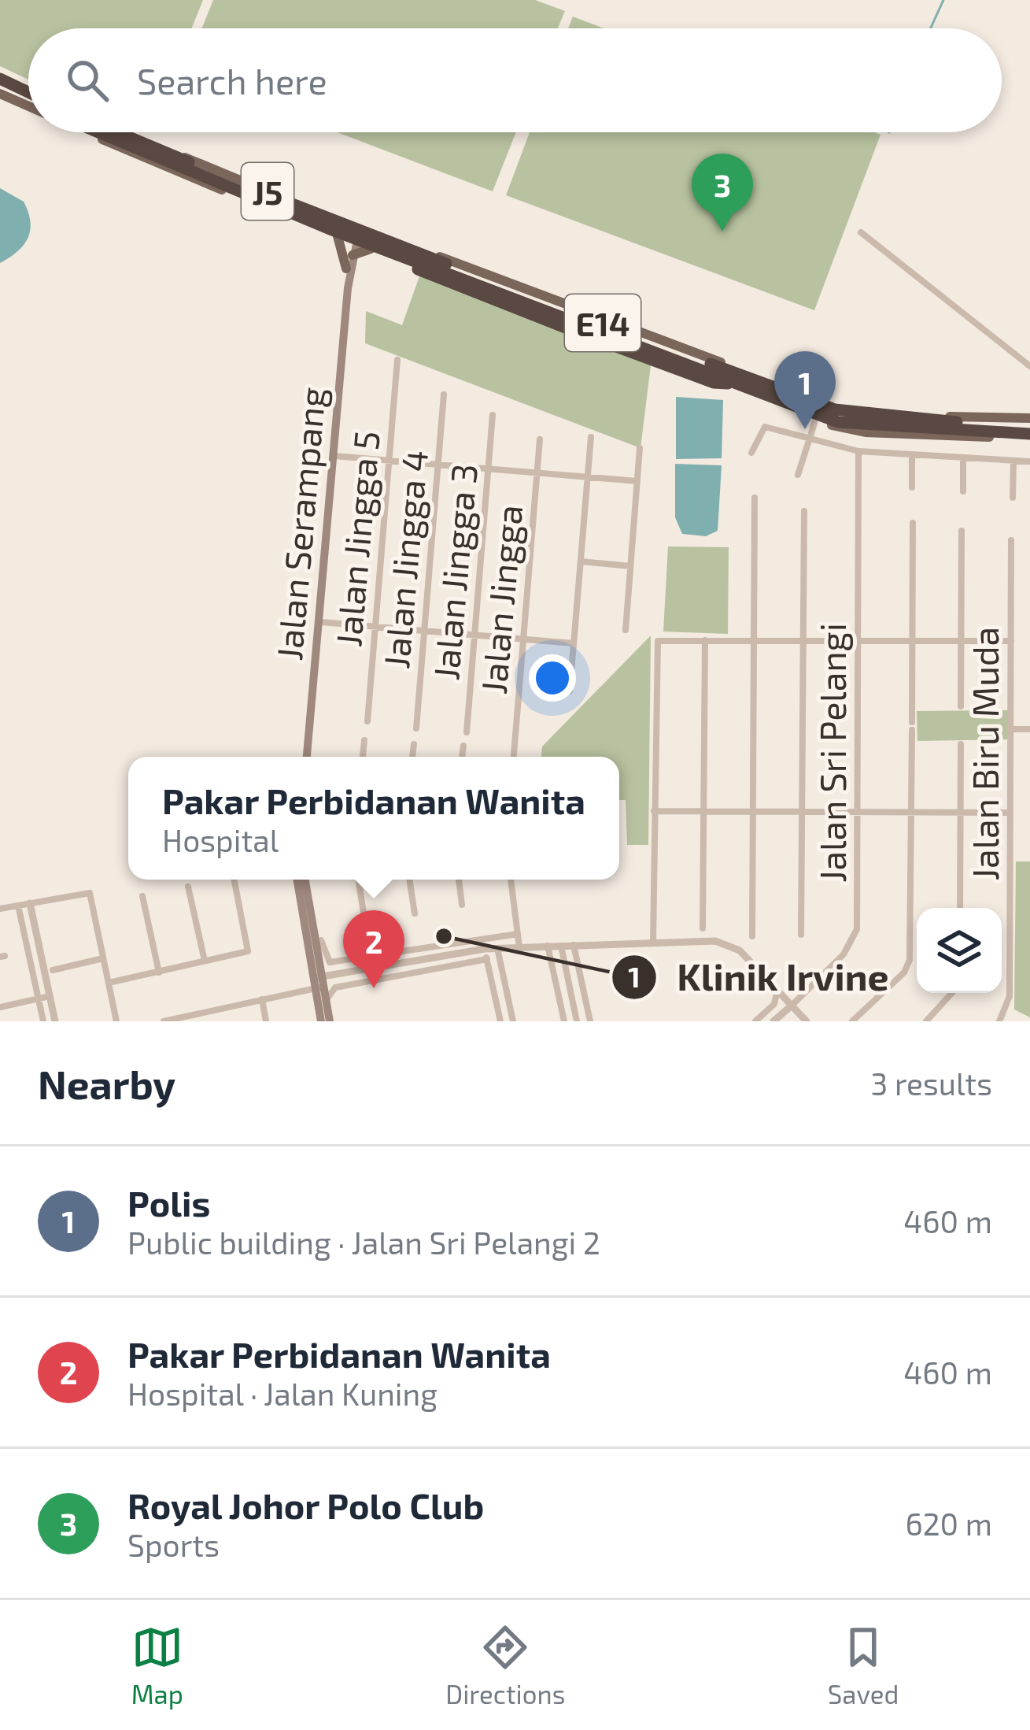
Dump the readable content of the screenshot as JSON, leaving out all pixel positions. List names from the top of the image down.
{
  "streets": {
    "highway": ["E14"],
    "main road": ["J5", "Jalan Serampang"],
    "street": [
      "Jalan Jingga 5",
      "Jalan Jingga 4",
      "Jalan Jingga 3",
      "Jalan Jingga",
      "Jalan Sri Pelangi",
      "Jalan Biru Muda"
    ]
  },
  "crossings": [
    ["J5", "E14"],
    ["J5", "Jalan Serampang"]
  ],
  "places": ["Klinik Irvine"],
  "page": {
    "search": "Search here",
    "pins": ["3", "1", "2"],
    "popup": ["Pakar Perbidanan Wanita", "Hospital"],
    "heading": ["Nearby", "3 results"],
    "list": [
      {
        "mark": "1",
        "name": "Polis",
        "note": "Public building · Jalan Sri Pelangi 2",
        "value": "460 m"
      },
      {
        "mark": "2",
        "name": "Pakar Perbidanan Wanita",
        "note": "Hospital · Jalan Kuning",
        "value": "460 m"
      },
      {
        "mark": "3",
        "name": "Royal Johor Polo Club",
        "note": "Sports",
        "value": "620 m"
      }
    ],
    "nav": ["Map", "Directions", "Saved"]
  }
}
